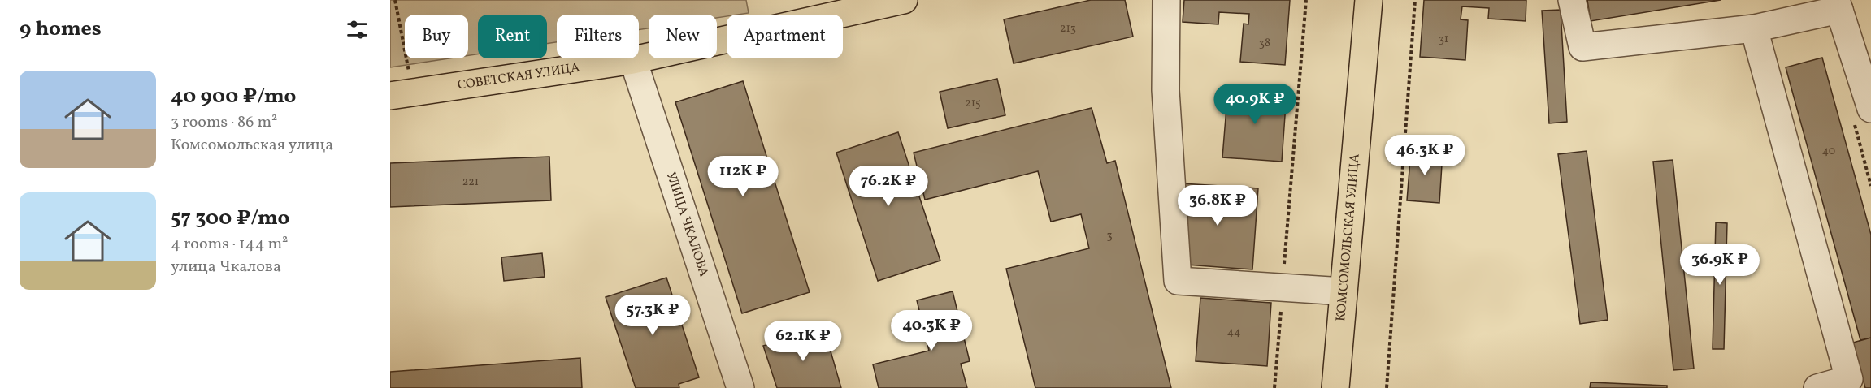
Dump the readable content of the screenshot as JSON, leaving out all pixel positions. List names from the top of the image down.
{
  "streets": {
    "main road": ["СОВЕТСКАЯ УЛИЦА", "КОМСОМОЛЬСКАЯ УЛИЦА"],
    "street": ["УЛИЦА ЧКАЛОВА"]
  },
  "crossings": [
    ["СОВЕТСКАЯ УЛИЦА", "УЛИЦА ЧКАЛОВА"]
  ],
  "house_numbers": [
    "213",
    "31",
    "38",
    "215",
    "40",
    "221",
    "3",
    "44"
  ],
  "page": {
    "heading": "9 homes",
    "chip": [
      "Buy",
      "Rent",
      "Filters",
      "New",
      "Apartment"
    ],
    "list": [
      {
        "name": "40 900 ₽/mo",
        "note": "3 rooms · 86 m² · Комсомольская улица"
      },
      {
        "name": "57 300 ₽/mo",
        "note": "4 rooms · 144 m² · улица Чкалова"
      }
    ],
    "price": [
      "40.9K ₽",
      "46.3K ₽",
      "112K ₽",
      "76.2K ₽",
      "36.8K ₽",
      "36.9K ₽",
      "57.3K ₽",
      "40.3K ₽",
      "62.1K ₽"
    ]
  }
}
